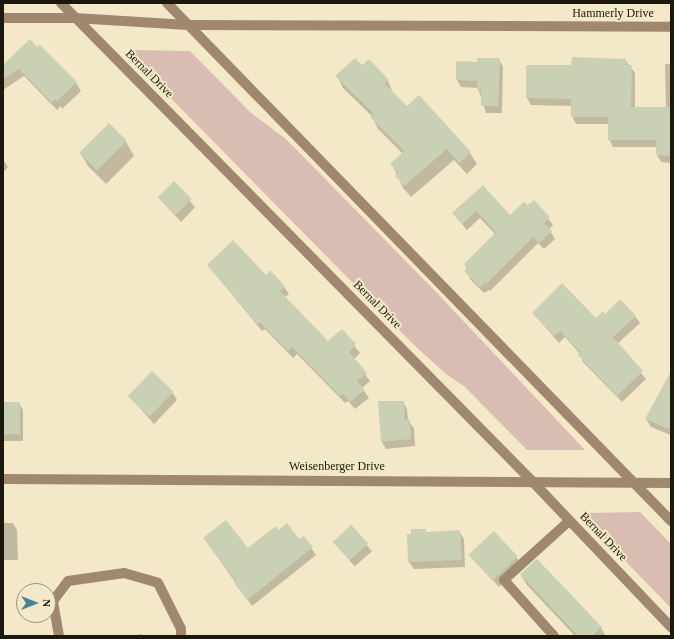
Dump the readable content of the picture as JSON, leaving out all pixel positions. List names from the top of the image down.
{
  "streets": {
    "street": ["Hammerly Drive", "Bernal Drive", "Weisenberger Drive"]
  },
  "crossings": [
    ["Hammerly Drive", "Bernal Drive"],
    ["Bernal Drive", "Weisenberger Drive"]
  ],
  "north": "right"
}
